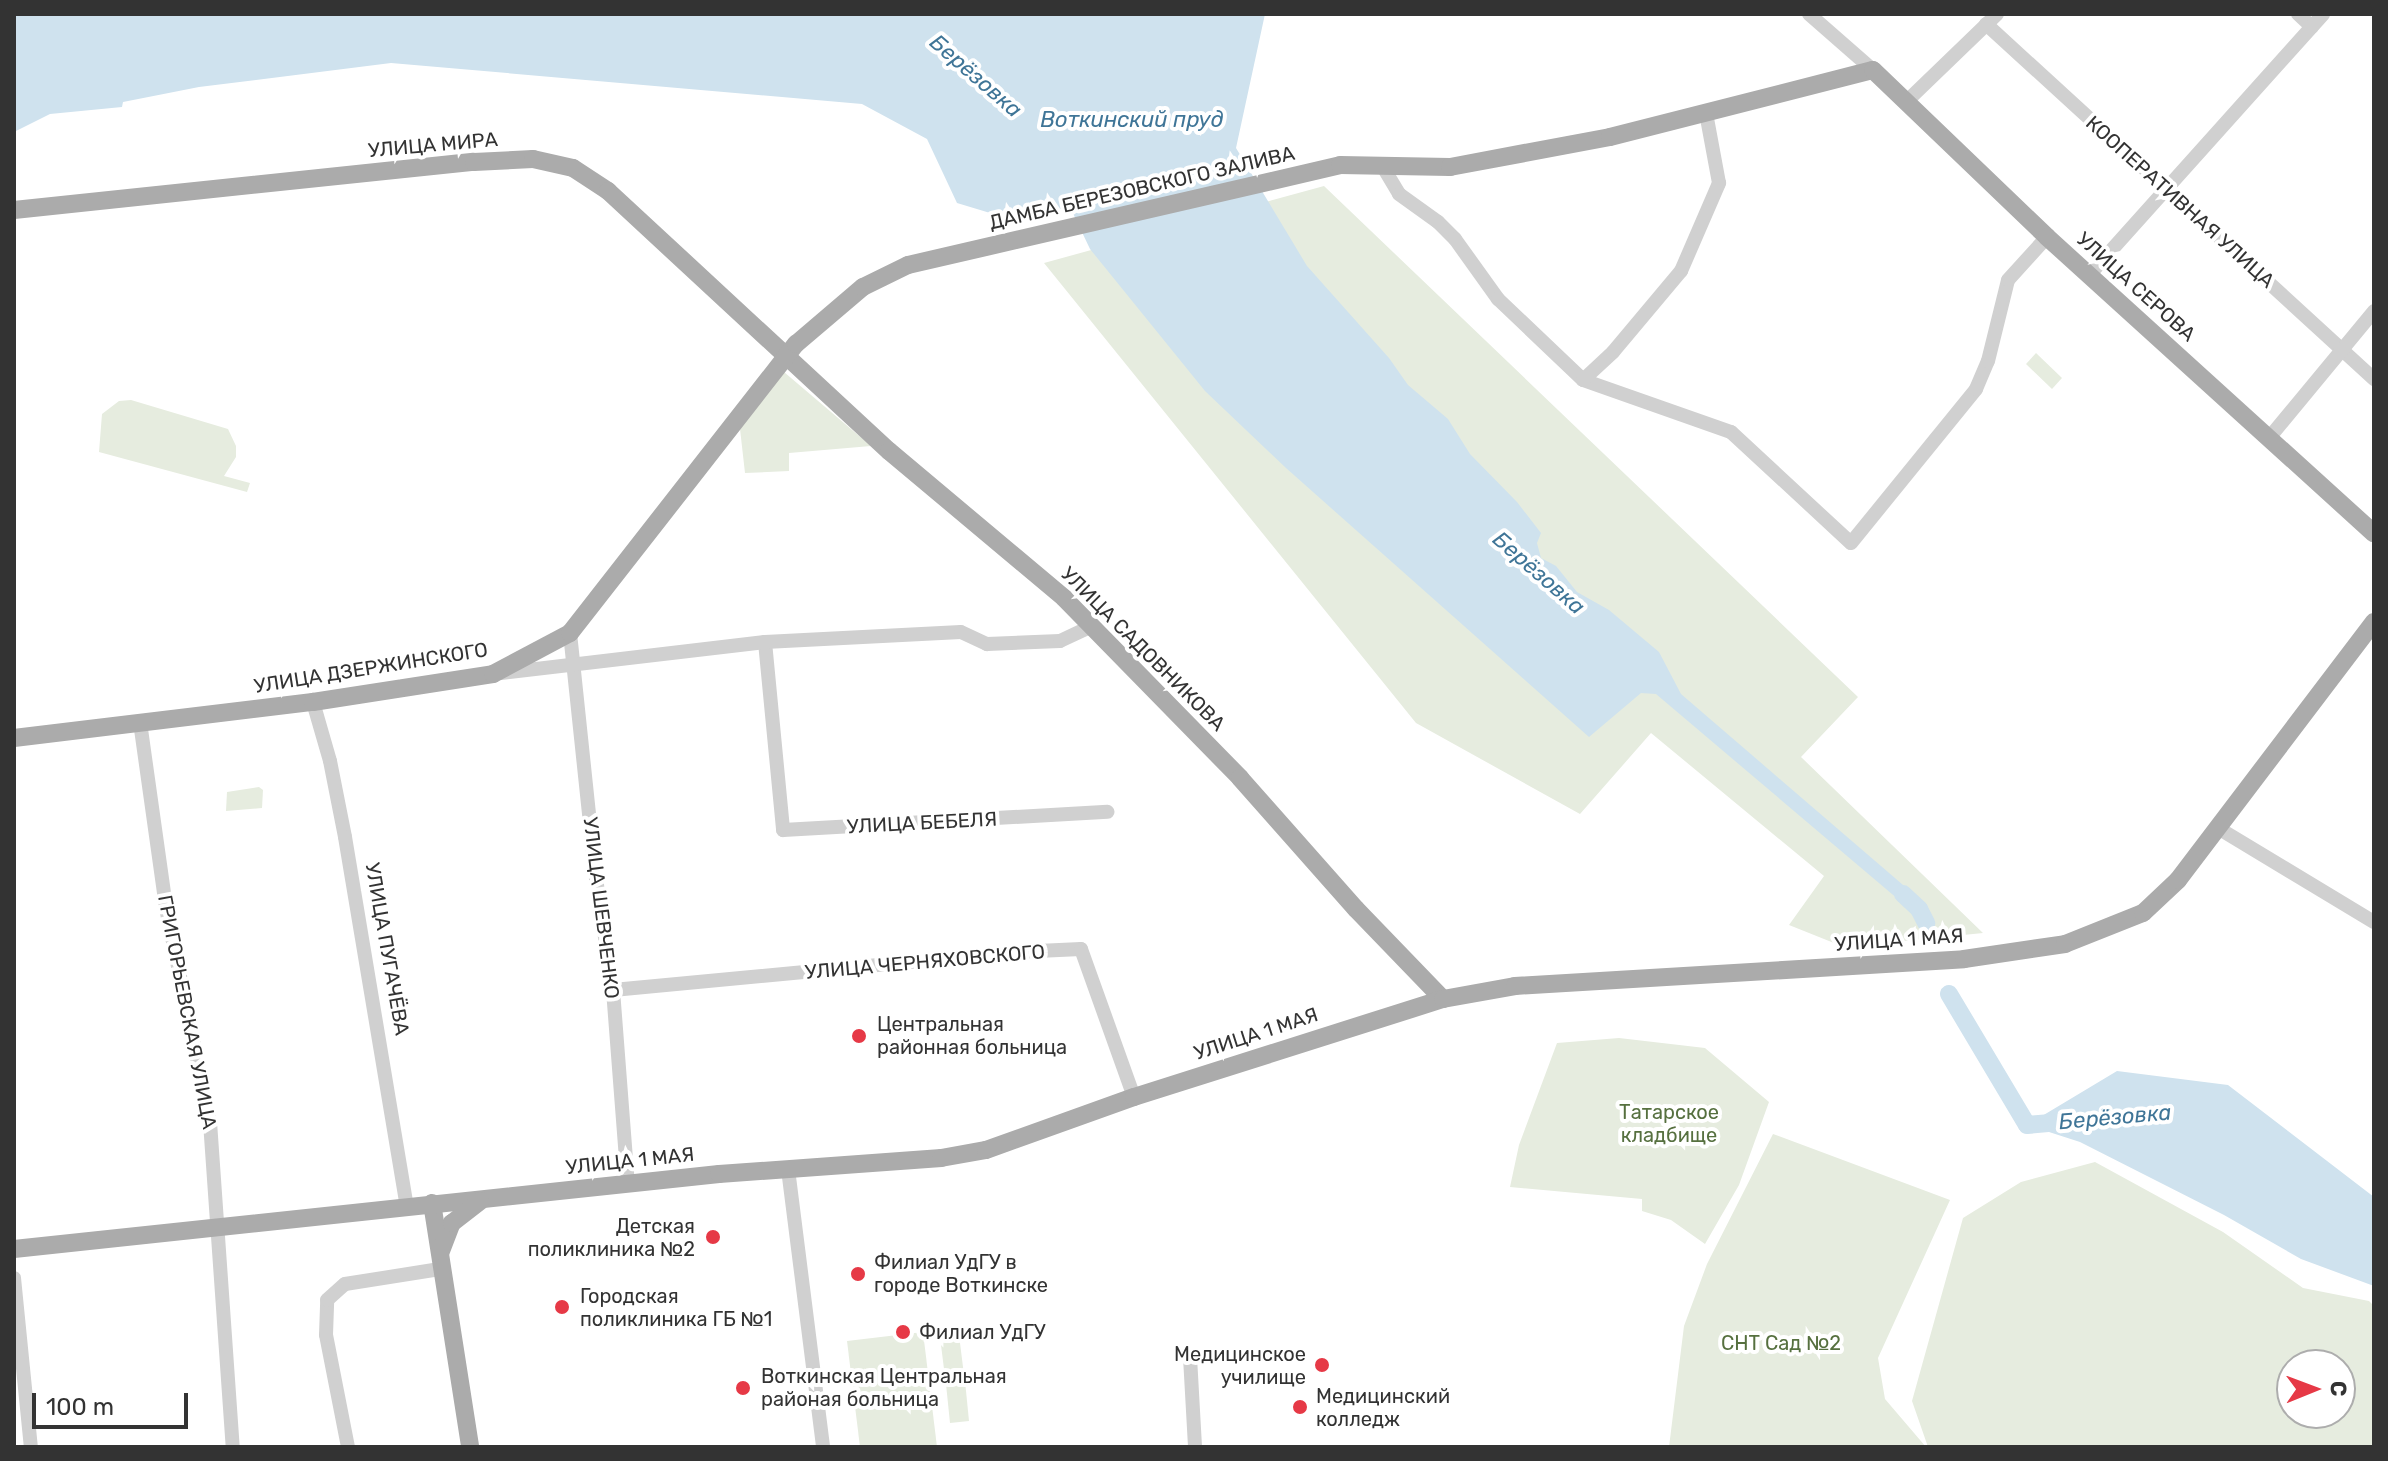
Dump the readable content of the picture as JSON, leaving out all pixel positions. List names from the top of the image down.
{
  "streets": {
    "main road": [
      "УЛИЦА МИРА",
      "ДАМБА БЕРЕЗОВСКОГО ЗАЛИВА",
      "УЛИЦА СЕРОВА",
      "УЛИЦА САДОВНИКОВА",
      "УЛИЦА ДЗЕРЖИНСКОГО",
      "УЛИЦА 1 МАЯ"
    ],
    "street": [
      "КООПЕРАТИВНАЯ УЛИЦА",
      "УЛИЦА БЕБЕЛЯ",
      "УЛИЦА ШЕВЧЕНКО",
      "УЛИЦА ПУГАЧЁВА",
      "УЛИЦА ЧЕРНЯХОВСКОГО",
      "ГРИГОРЬЕВСКАЯ УЛИЦА"
    ]
  },
  "crossings": [
    ["УЛИЦА МИРА", "ДАМБА БЕРЕЗОВСКОГО ЗАЛИВА"],
    ["УЛИЦА МИРА", "УЛИЦА САДОВНИКОВА"],
    ["УЛИЦА МИРА", "УЛИЦА ДЗЕРЖИНСКОГО"],
    ["ДАМБА БЕРЕЗОВСКОГО ЗАЛИВА", "УЛИЦА САДОВНИКОВА"],
    ["ДАМБА БЕРЕЗОВСКОГО ЗАЛИВА", "УЛИЦА ДЗЕРЖИНСКОГО"],
    ["УЛИЦА САДОВНИКОВА", "УЛИЦА ДЗЕРЖИНСКОГО"],
    ["УЛИЦА САДОВНИКОВА", "УЛИЦА 1 МАЯ"],
    ["УЛИЦА ДЗЕРЖИНСКОГО", "УЛИЦА ШЕВЧЕНКО"],
    ["УЛИЦА ДЗЕРЖИНСКОГО", "УЛИЦА ПУГАЧЁВА"],
    ["УЛИЦА ДЗЕРЖИНСКОГО", "ГРИГОРЬЕВСКАЯ УЛИЦА"],
    ["УЛИЦА ШЕВЧЕНКО", "УЛИЦА 1 МАЯ"],
    ["УЛИЦА ШЕВЧЕНКО", "УЛИЦА ЧЕРНЯХОВСКОГО"],
    ["УЛИЦА 1 МАЯ", "УЛИЦА ПУГАЧЁВА"],
    ["УЛИЦА 1 МАЯ", "УЛИЦА ЧЕРНЯХОВСКОГО"],
    ["УЛИЦА 1 МАЯ", "ГРИГОРЬЕВСКАЯ УЛИЦА"]
  ],
  "water": ["Берёзовка", "Воткинский пруд"],
  "parks": ["Татарское кладбище", "СНТ Сад №2"],
  "places": [
    "Центральная районная больница",
    "Детская поликлиника №2",
    "Филиал УдГУ в городе Воткинске",
    "Городская поликлиника ГБ №1",
    "Филиал УдГУ",
    "Медицинское училище",
    "Воткинская Центральная районая больница",
    "Медицинский колледж"
  ],
  "scale_bar": "100 m",
  "north": "right"
}
